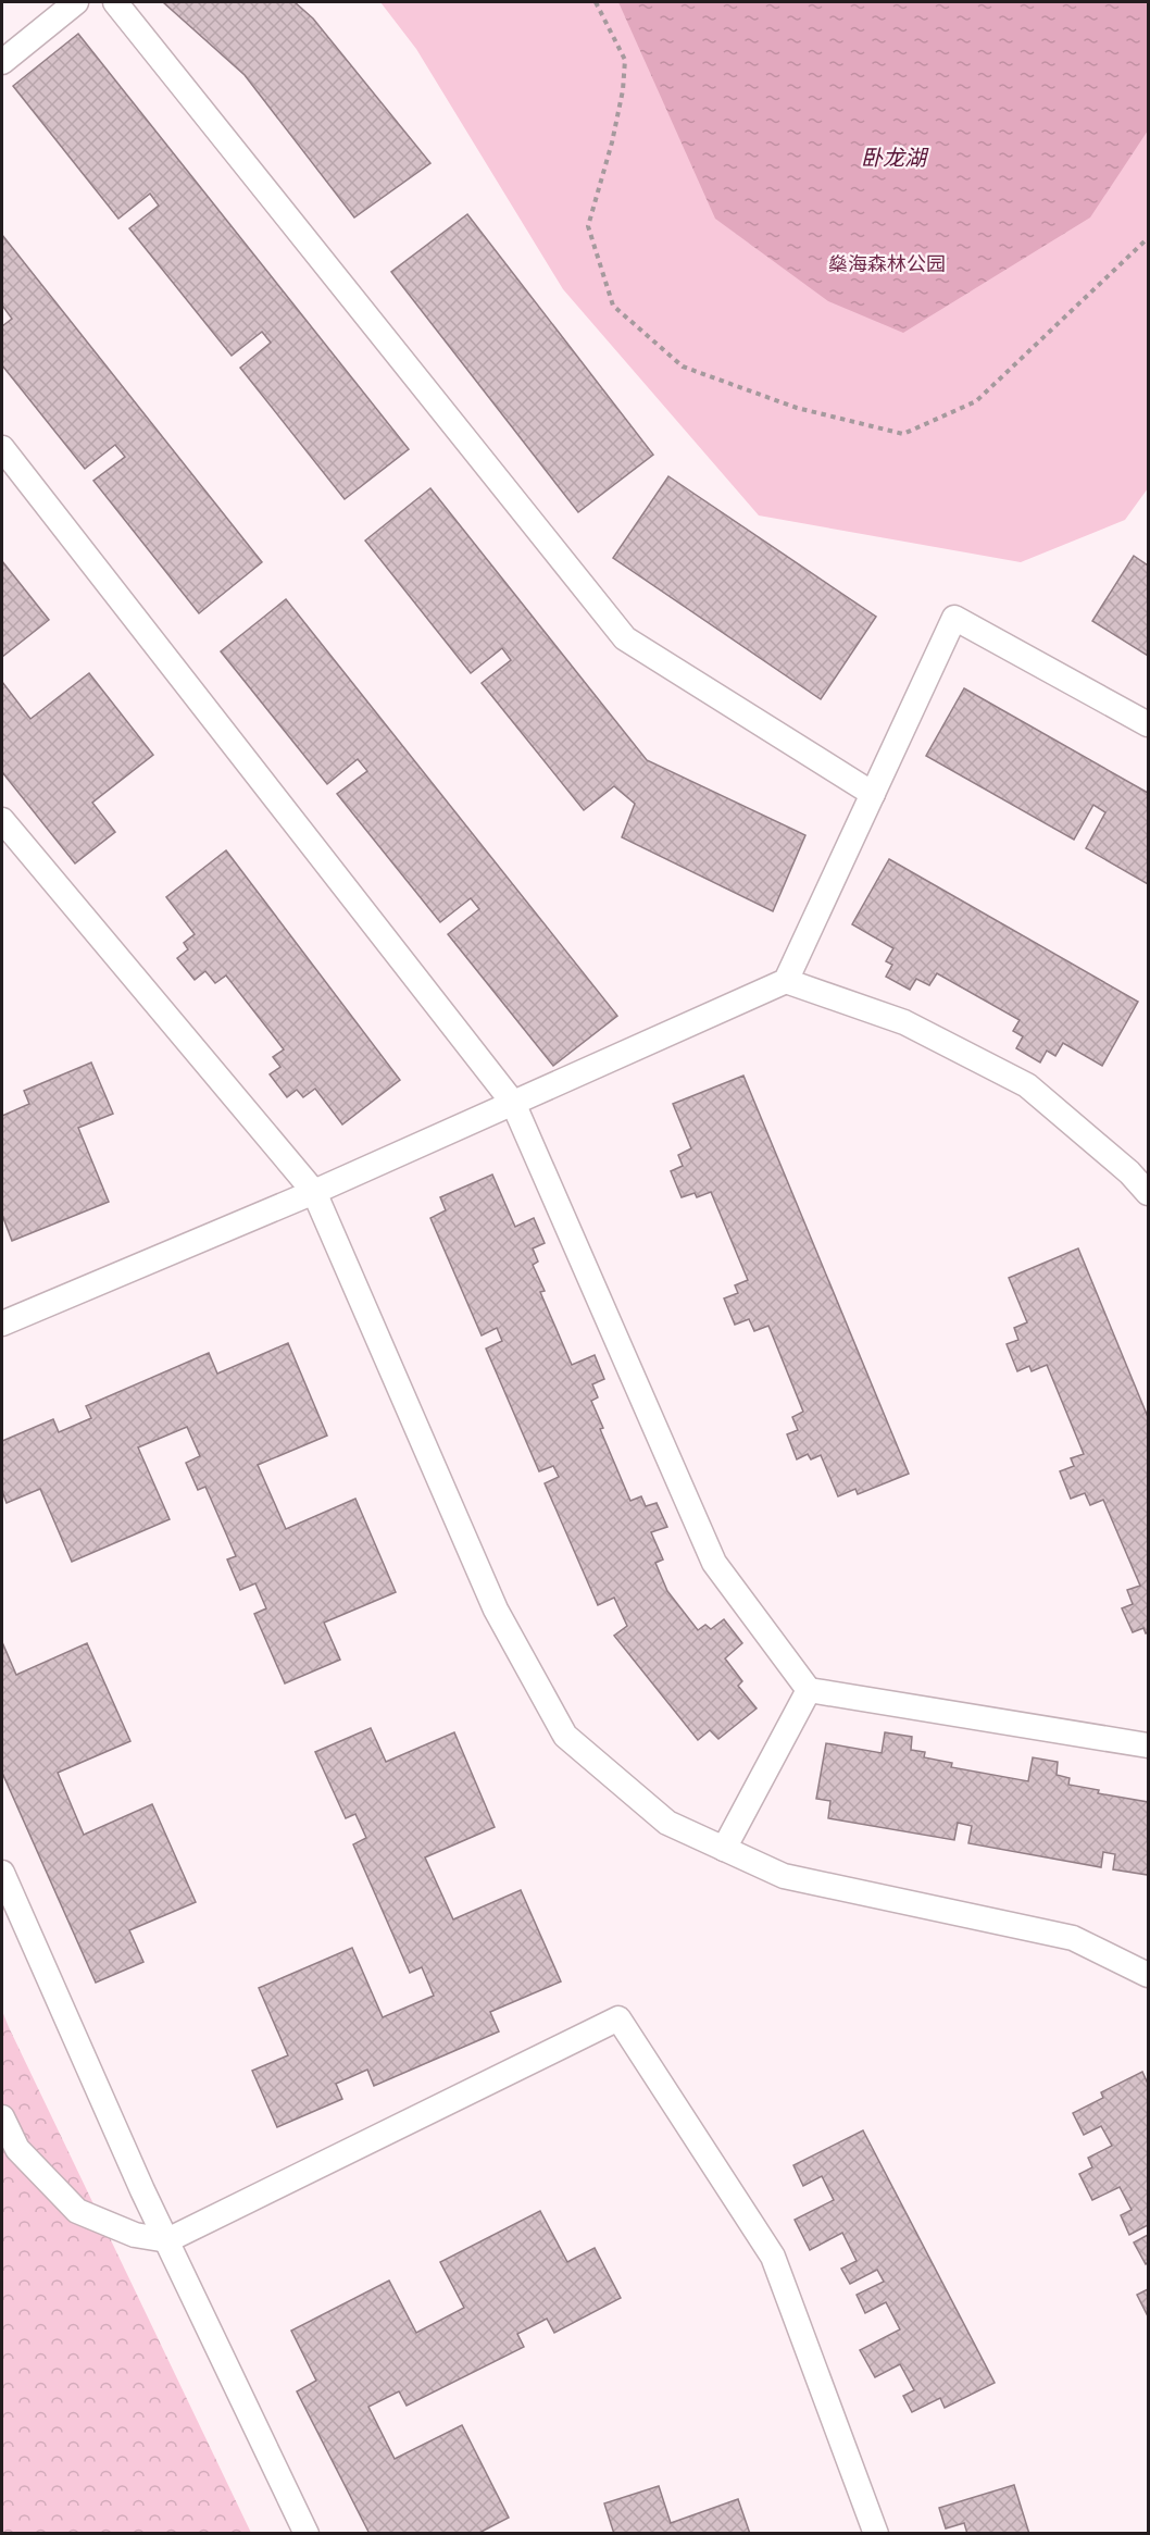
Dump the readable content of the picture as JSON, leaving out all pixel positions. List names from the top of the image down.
{
  "water": ["卧龙湖"],
  "parks": ["燊海森林公园"]
}
